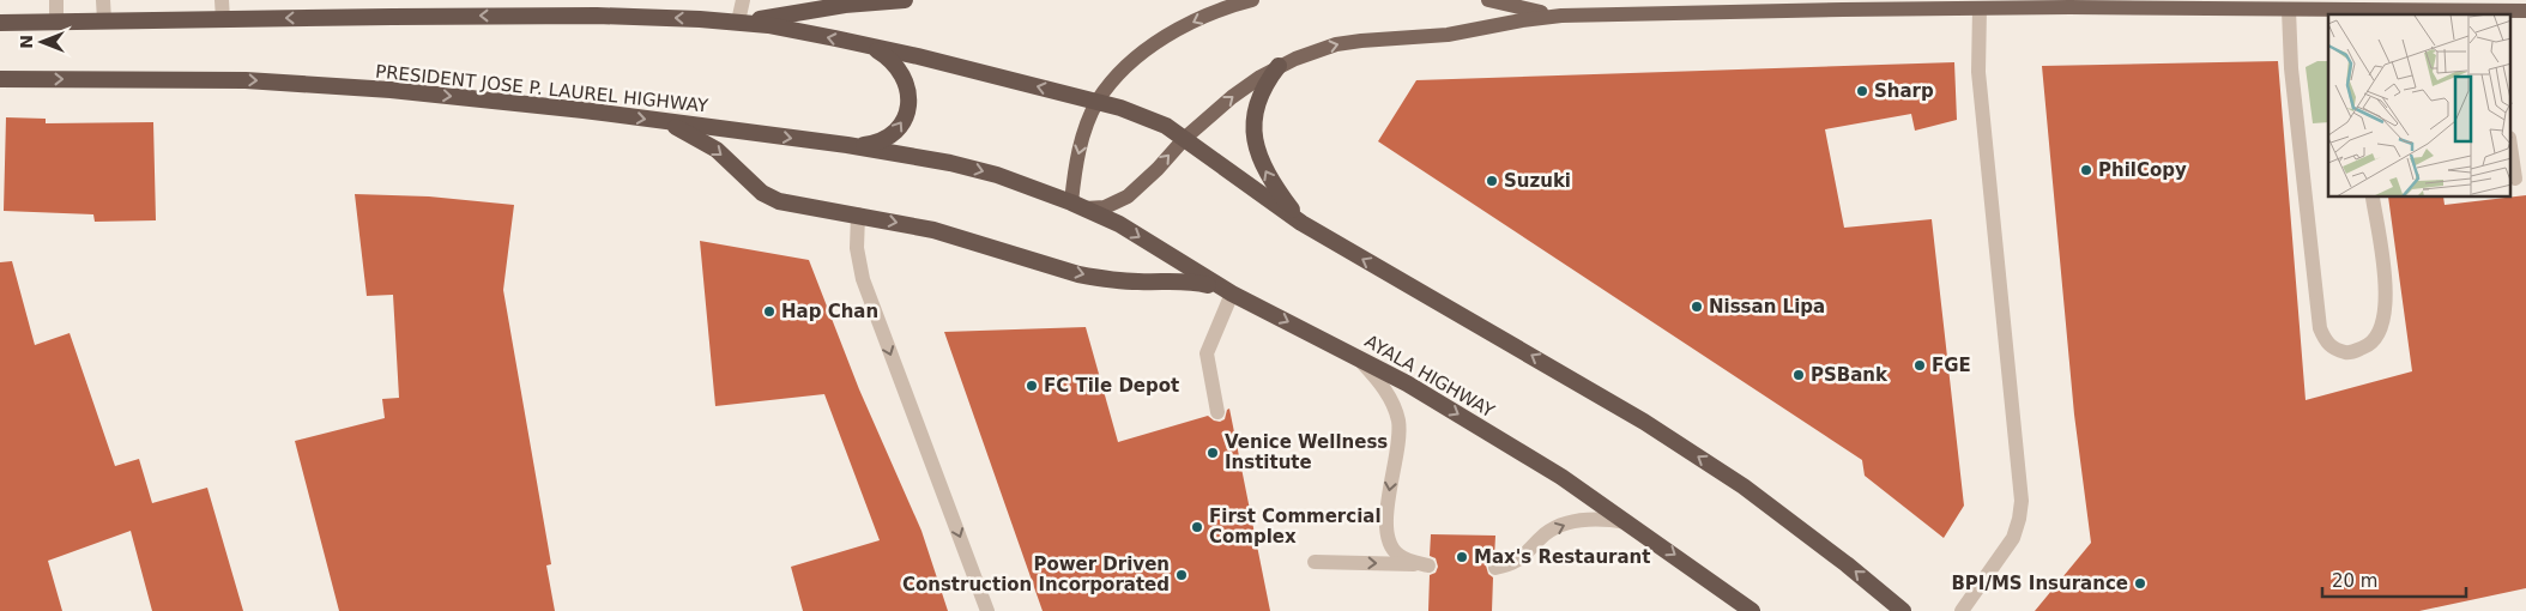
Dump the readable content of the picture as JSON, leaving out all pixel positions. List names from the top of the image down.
{
  "streets": {
    "highway": ["PRESIDENT JOSE P. LAUREL HIGHWAY", "AYALA HIGHWAY"]
  },
  "crossings": [
    ["PRESIDENT JOSE P. LAUREL HIGHWAY", "AYALA HIGHWAY"]
  ],
  "places": [
    "Sharp",
    "PhilCopy",
    "Suzuki",
    "Nissan Lipa",
    "Hap Chan",
    "FGE",
    "PSBank",
    "FC Tile Depot",
    "Venice Wellness Institute",
    "First Commercial Complex",
    "Max's Restaurant",
    "Power Driven Construction Incorporated",
    "BPI/MS Insurance"
  ],
  "scale_bar": "20 m",
  "north": "left"
}
